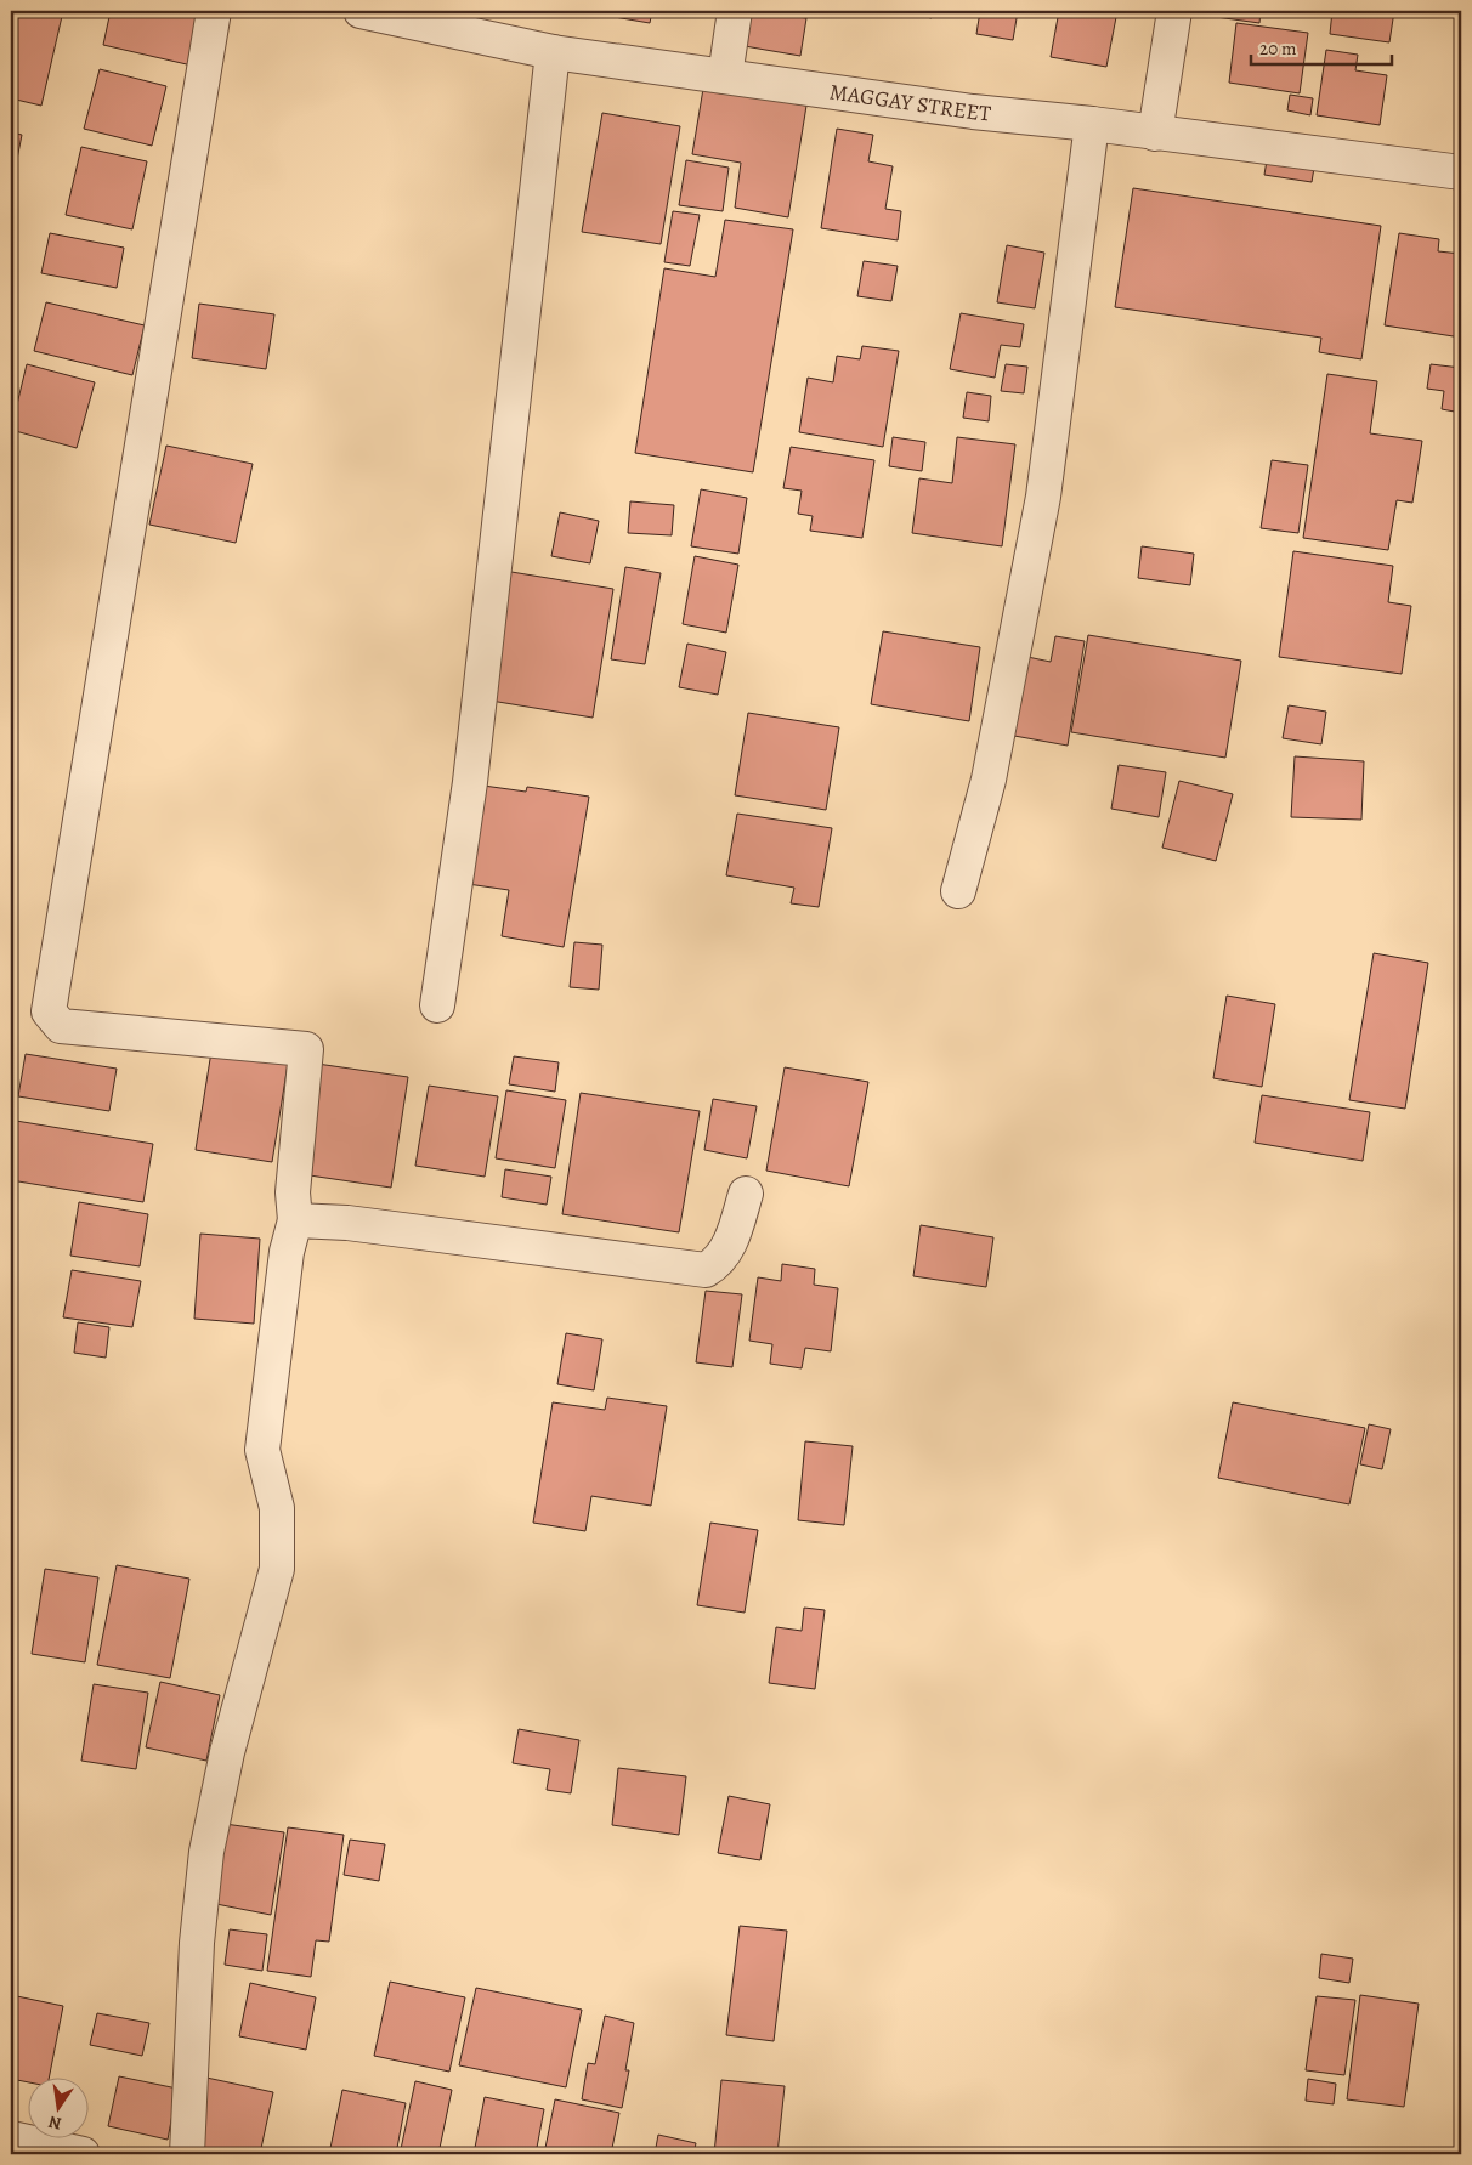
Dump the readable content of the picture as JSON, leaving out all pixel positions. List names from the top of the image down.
{
  "streets": {
    "street": ["MAGGAY STREET"]
  },
  "scale_bar": "20 m",
  "north": "bottom"
}
